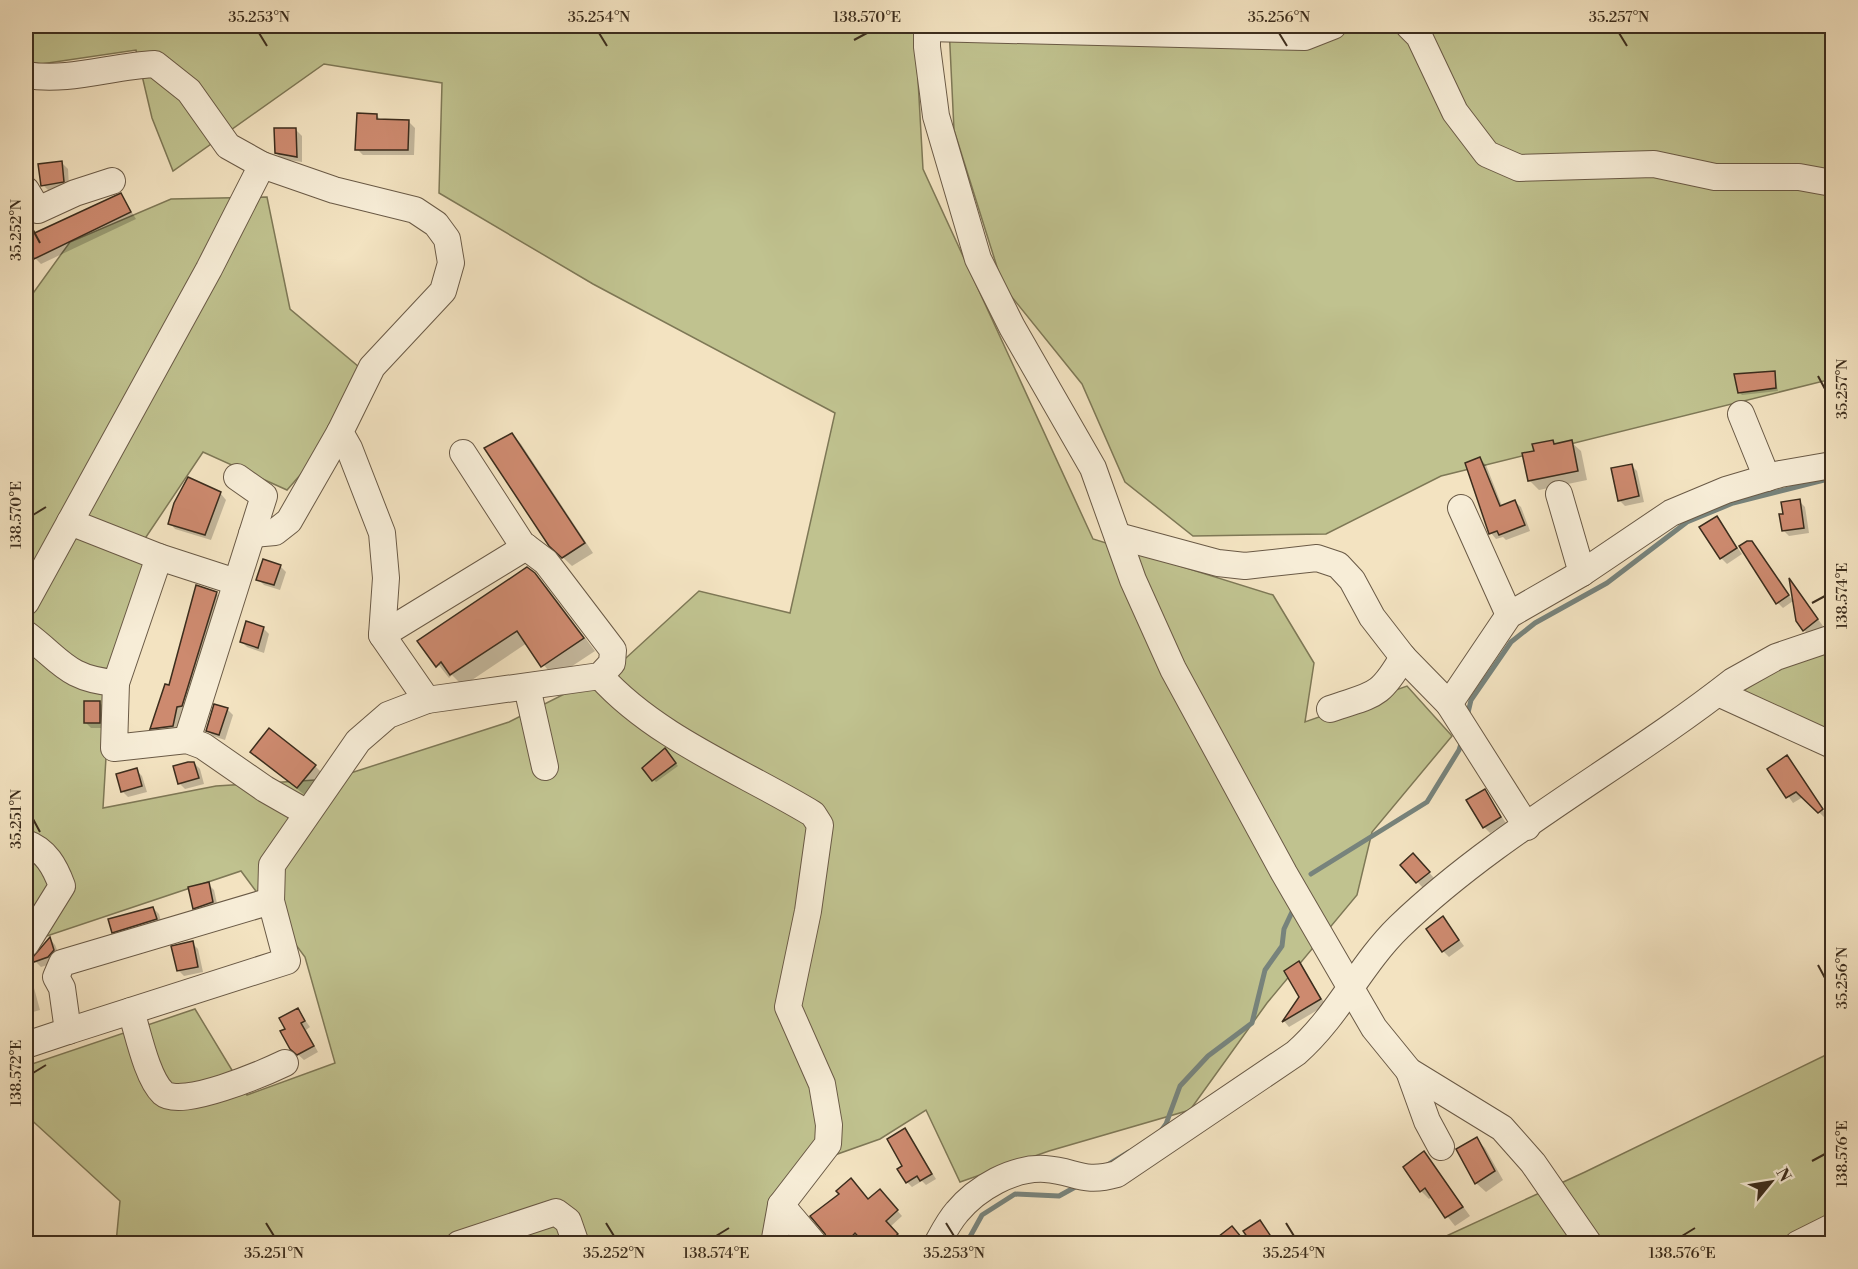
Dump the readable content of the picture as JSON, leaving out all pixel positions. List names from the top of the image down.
{
  "north": "top right",
  "coordinates": [
    "35.253°N",
    "35.254°N",
    "138.570°E",
    "35.256°N",
    "35.257°N",
    "35.252°N",
    "138.574°E",
    "35.251°N",
    "138.572°E",
    "138.576°E"
  ]
}
